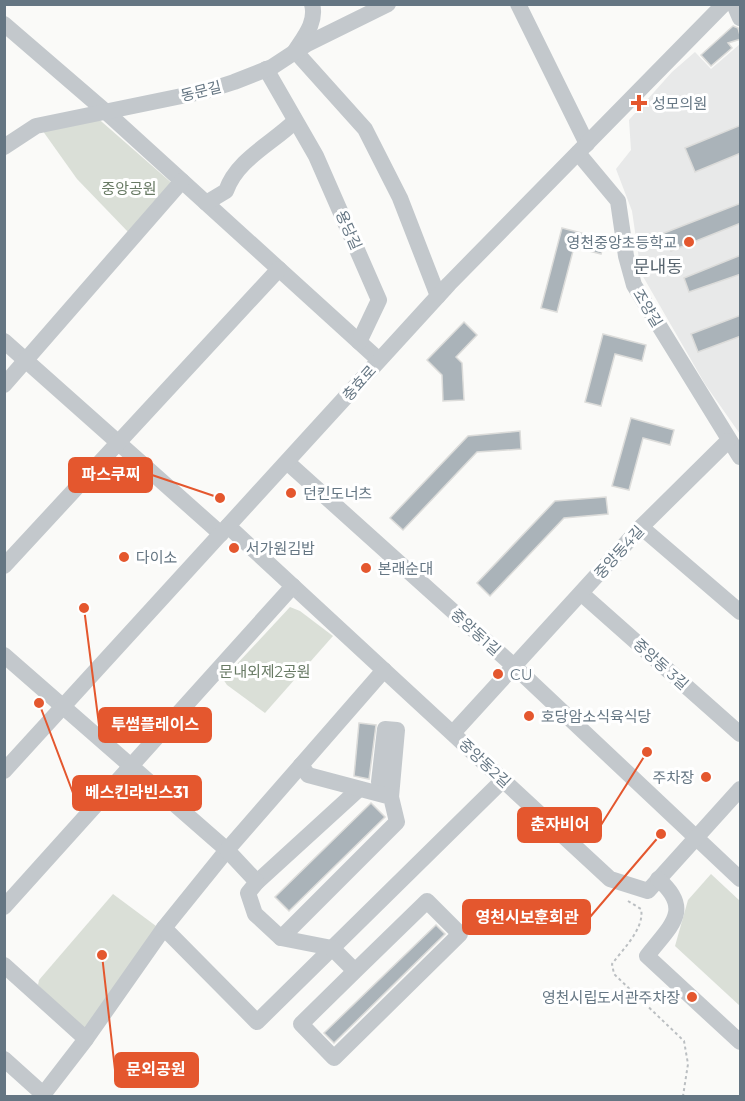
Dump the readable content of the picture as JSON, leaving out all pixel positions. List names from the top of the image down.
{
  "streets": {
    "street": [
      "동문길",
      "용당길",
      "조양길",
      "충효로",
      "중앙동4길",
      "중앙동1길",
      "중앙동 3길",
      "중앙동2길"
    ]
  },
  "crossings": [
    ["동문길", "용당길"],
    ["조양길", "충효로"],
    ["조양길", "중앙동4길"],
    ["충효로", "중앙동1길"],
    ["충효로", "중앙동2길"],
    ["중앙동4길", "중앙동1길"],
    ["중앙동4길", "중앙동 3길"],
    ["중앙동4길", "중앙동2길"]
  ],
  "districts": ["문내동"],
  "parks": ["중앙공원", "문내외제2공원"],
  "places": {
    "health": ["성모의원"],
    "other": [
      "영천중앙초등학교",
      "던킨도너츠",
      "파스쿠찌",
      "서가원김밥",
      "다이소",
      "본래순대",
      "투썸플레이스",
      "CU",
      "베스킨라빈스31",
      "호당암소식육식당",
      "춘자비어",
      "주차장",
      "영천시보훈회관",
      "문외공원",
      "영천시립도서관주차장"
    ]
  }
}
